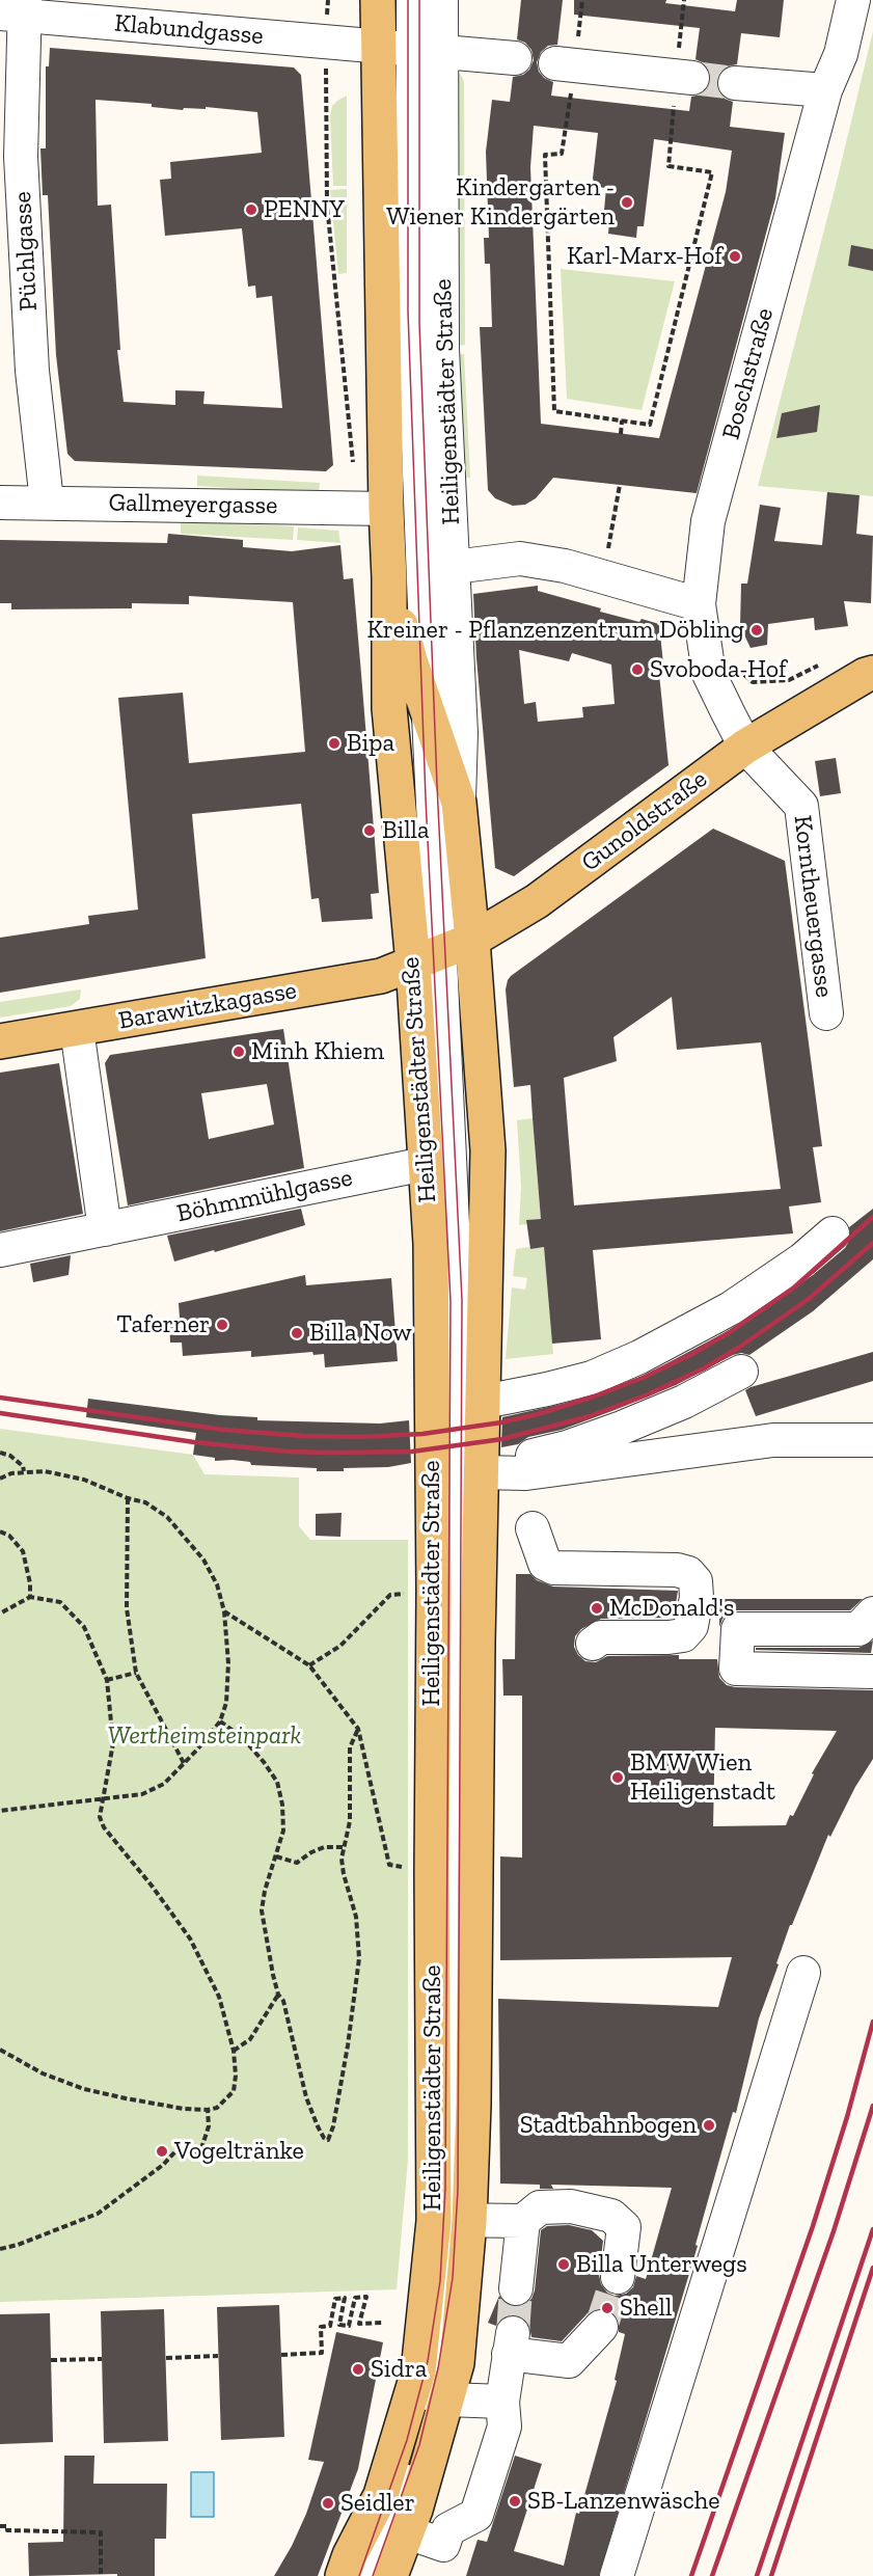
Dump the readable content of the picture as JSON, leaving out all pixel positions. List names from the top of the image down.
{
  "streets": {
    "main road": ["Heiligenstädter Straße", "Gunoldstraße", "Barawitzkagasse"],
    "street": [
      "Klabundgasse",
      "Püchlgasse",
      "Boschstraße",
      "Gallmeyergasse",
      "Korntheuergasse",
      "Böhmmühlgasse"
    ]
  },
  "crossings": [
    ["Klabundgasse", "Püchlgasse"],
    ["Klabundgasse", "Heiligenstädter Straße"],
    ["Püchlgasse", "Gallmeyergasse"],
    ["Boschstraße", "Gunoldstraße"],
    ["Boschstraße", "Korntheuergasse"],
    ["Heiligenstädter Straße", "Gallmeyergasse"],
    ["Heiligenstädter Straße", "Gunoldstraße"],
    ["Heiligenstädter Straße", "Barawitzkagasse"],
    ["Heiligenstädter Straße", "Böhmmühlgasse"],
    ["Gunoldstraße", "Korntheuergasse"],
    ["Gunoldstraße", "Barawitzkagasse"]
  ],
  "parks": ["Wertheimsteinpark"],
  "places": [
    "Kindergarten - Wiener Kindergärten",
    "PENNY",
    "Karl-Marx-Hof",
    "Kreiner - Pflanzenzentrum Döbling",
    "Svoboda-Hof",
    "Bipa",
    "Billa",
    "Minh Khiem",
    "Taferner",
    "Billa Now",
    "McDonald's",
    "BMW Wien Heiligenstadt",
    "Stadtbahnbogen",
    "Vogeltränke",
    "Billa Unterwegs",
    "Shell",
    "Sidra",
    "SB-Lanzenwäsche",
    "Seidler"
  ]
}
